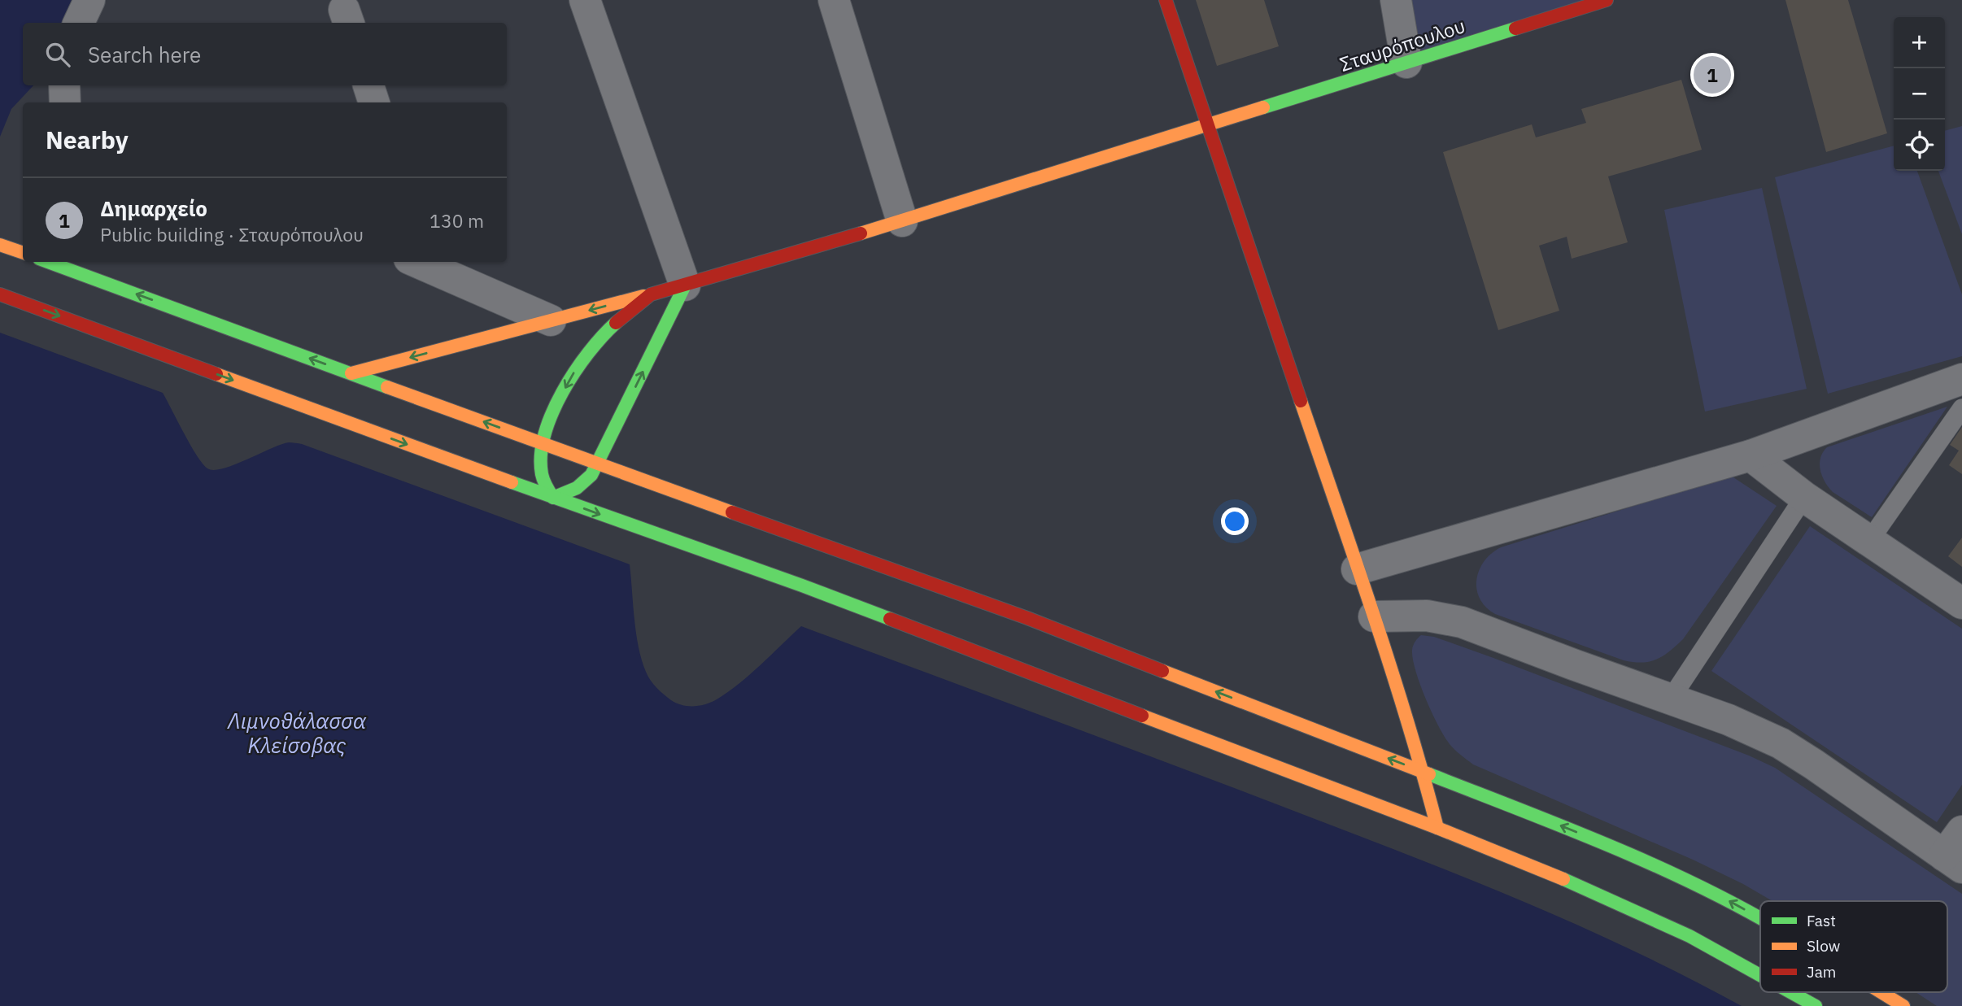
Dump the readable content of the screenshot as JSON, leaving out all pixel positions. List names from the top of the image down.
{
  "streets": {
    "street": ["Σταυρόπουλου"]
  },
  "water": ["Λιμνοθάλασσα Κλείσοβας"],
  "legend": ["Fast", "Slow", "Jam"],
  "page": {
    "map_buttons": ["+", "−"],
    "search": "Search here",
    "pins": "1",
    "heading": "Nearby",
    "list": [
      {
        "mark": "1",
        "name": "Δημαρχείο",
        "note": "Public building · Σταυρόπουλου",
        "value": "130 m"
      }
    ]
  }
}
